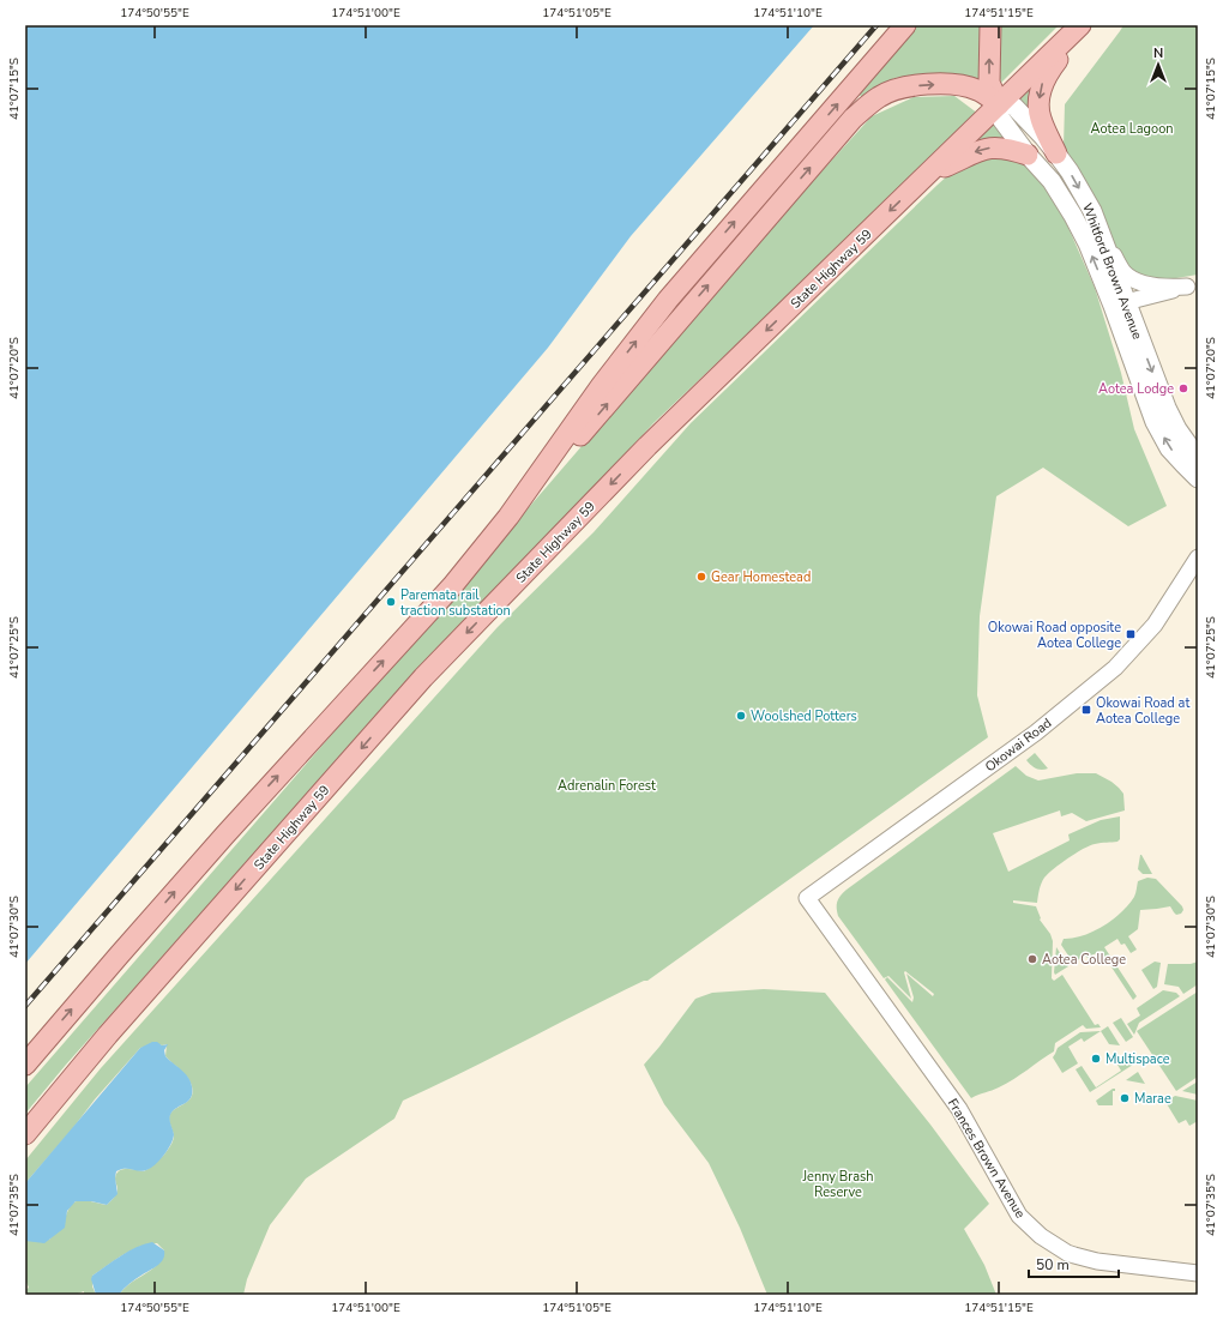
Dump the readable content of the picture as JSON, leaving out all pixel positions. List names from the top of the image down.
{
  "streets": {
    "main road": ["State Highway 59", "Whitford Brown Avenue"],
    "street": ["Okowai Road", "Frances Brown Avenue"]
  },
  "crossings": [
    ["State Highway 59", "Whitford Brown Avenue"],
    ["Okowai Road", "Frances Brown Avenue"]
  ],
  "parks": ["Aotea Lagoon", "Adrenalin Forest", "Jenny Brash Reserve"],
  "places": {
    "other": [
      "Aotea Lodge",
      "Gear Homestead",
      "Paremata rail traction substation",
      "Woolshed Potters",
      "Aotea College",
      "Multispace",
      "Marae"
    ],
    "transit": ["Okowai Road opposite Aotea College", "Okowai Road at Aotea College"]
  },
  "scale_bar": "50 m",
  "north": "top",
  "coordinates": [
    "174°50'55\"E",
    "174°51'00\"E",
    "174°51'05\"E",
    "174°51'10\"E",
    "174°51'15\"E",
    "41°07'15\"S",
    "41°07'20\"S",
    "41°07'25\"S",
    "41°07'30\"S",
    "41°07'35\"S"
  ]
}
